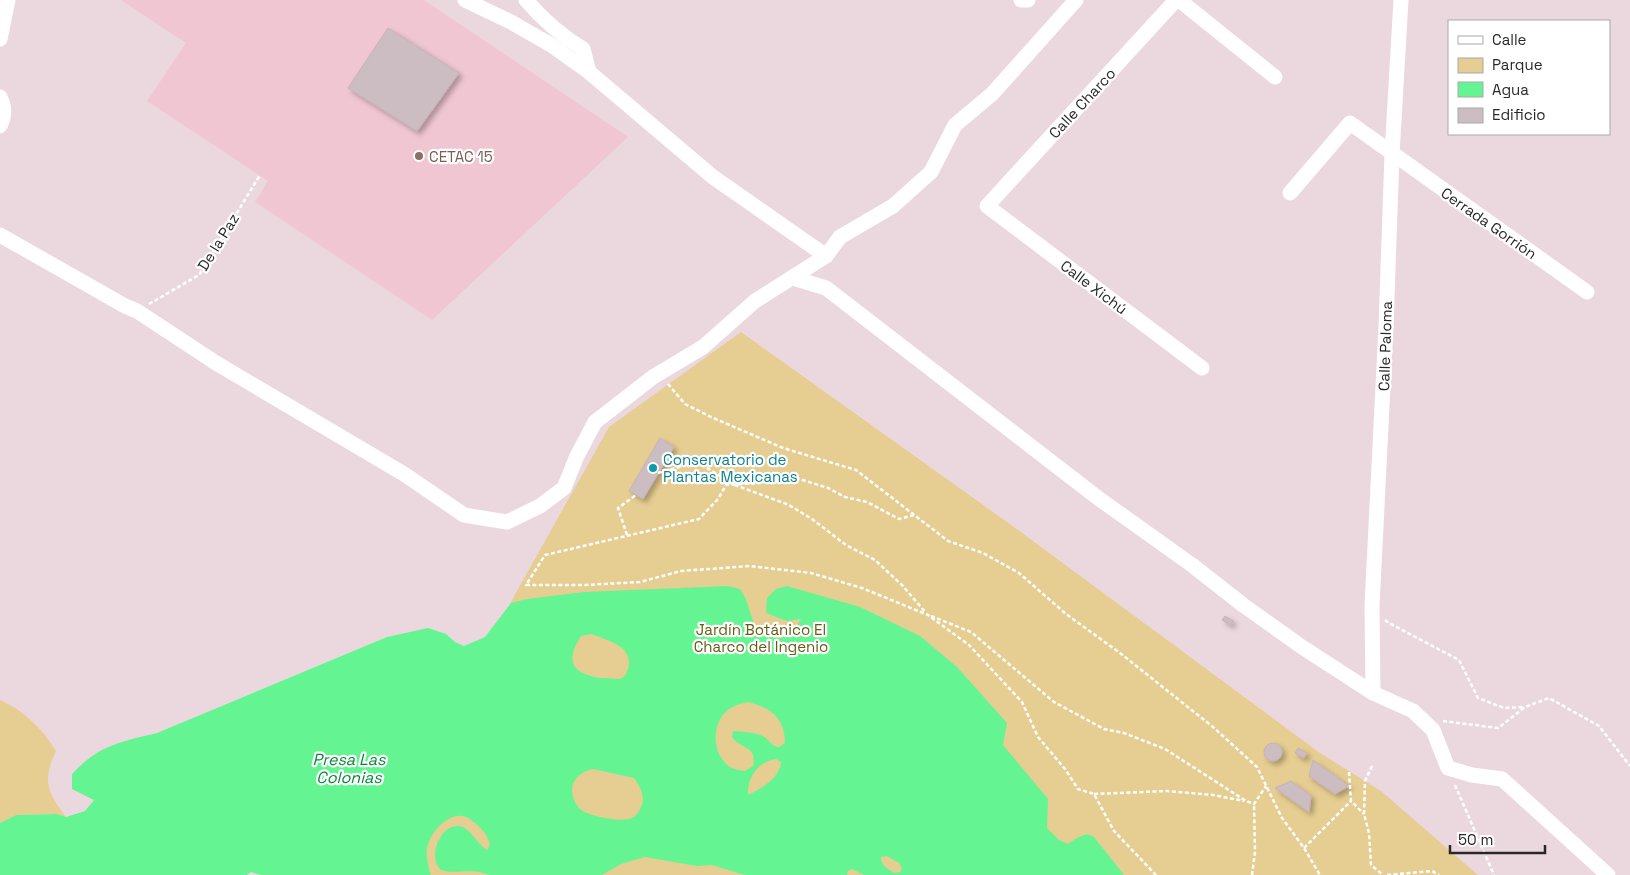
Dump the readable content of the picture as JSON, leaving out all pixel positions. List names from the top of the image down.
{
  "streets": {
    "street": [
      "Calle Charco",
      "Cerrada Gorrión",
      "Calle Xichú",
      "Calle Paloma"
    ],
    "path": ["De la Paz"]
  },
  "crossings": [
    ["Calle Charco", "Calle Xichú"],
    ["Cerrada Gorrión", "Calle Paloma"]
  ],
  "water": ["Presa Las Colonias"],
  "parks": ["Jardín Botánico El Charco del Ingenio"],
  "places": ["CETAC 15", "Conservatorio de Plantas Mexicanas"],
  "legend": [
    "Calle",
    "Parque",
    "Agua",
    "Edificio"
  ],
  "scale_bar": "50 m"
}
